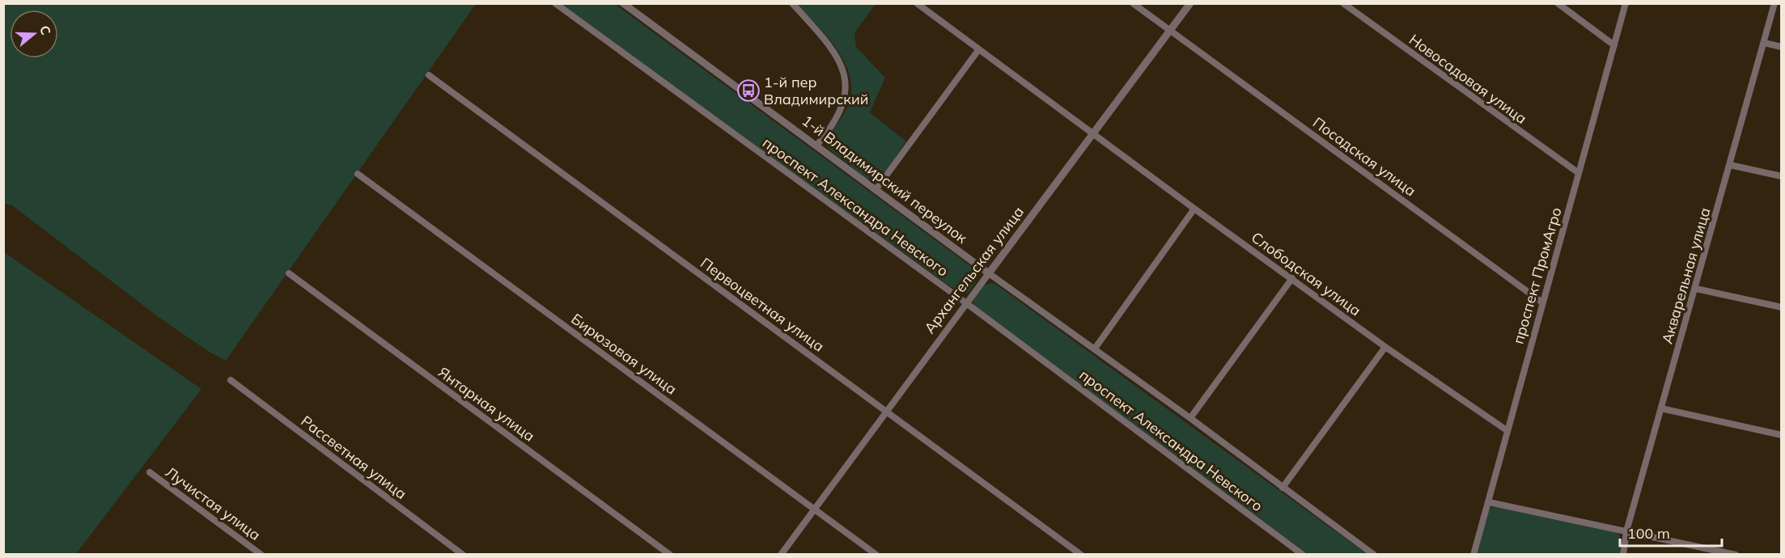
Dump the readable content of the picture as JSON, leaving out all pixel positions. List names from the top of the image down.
{
  "streets": {
    "street": [
      "Новосадовая улица",
      "Посадская улица",
      "1-й Владимирский переулок",
      "проспект Александра Невского",
      "Архангельская улица",
      "Слободская улица",
      "проспект ПромАгро",
      "Акварельная улица",
      "Первоцветная улица",
      "Бирюзовая улица",
      "Янтарная улица",
      "Рассветная улица",
      "Лучистая улица"
    ]
  },
  "crossings": [
    ["Новосадовая улица", "проспект ПромАгро"],
    ["Посадская улица", "Архангельская улица"],
    ["Посадская улица", "проспект ПромАгро"],
    ["1-й Владимирский переулок", "проспект Александра Невского"],
    ["1-й Владимирский переулок", "Архангельская улица"],
    ["проспект Александра Невского", "Архангельская улица"],
    ["Архангельская улица", "Слободская улица"],
    ["Архангельская улица", "Первоцветная улица"],
    ["Архангельская улица", "Бирюзовая улица"],
    ["Слободская улица", "проспект ПромАгро"]
  ],
  "places": {
    "bus stop": ["1-й пер Владимирский"]
  },
  "scale_bar": "100 m",
  "north": "right"
}
